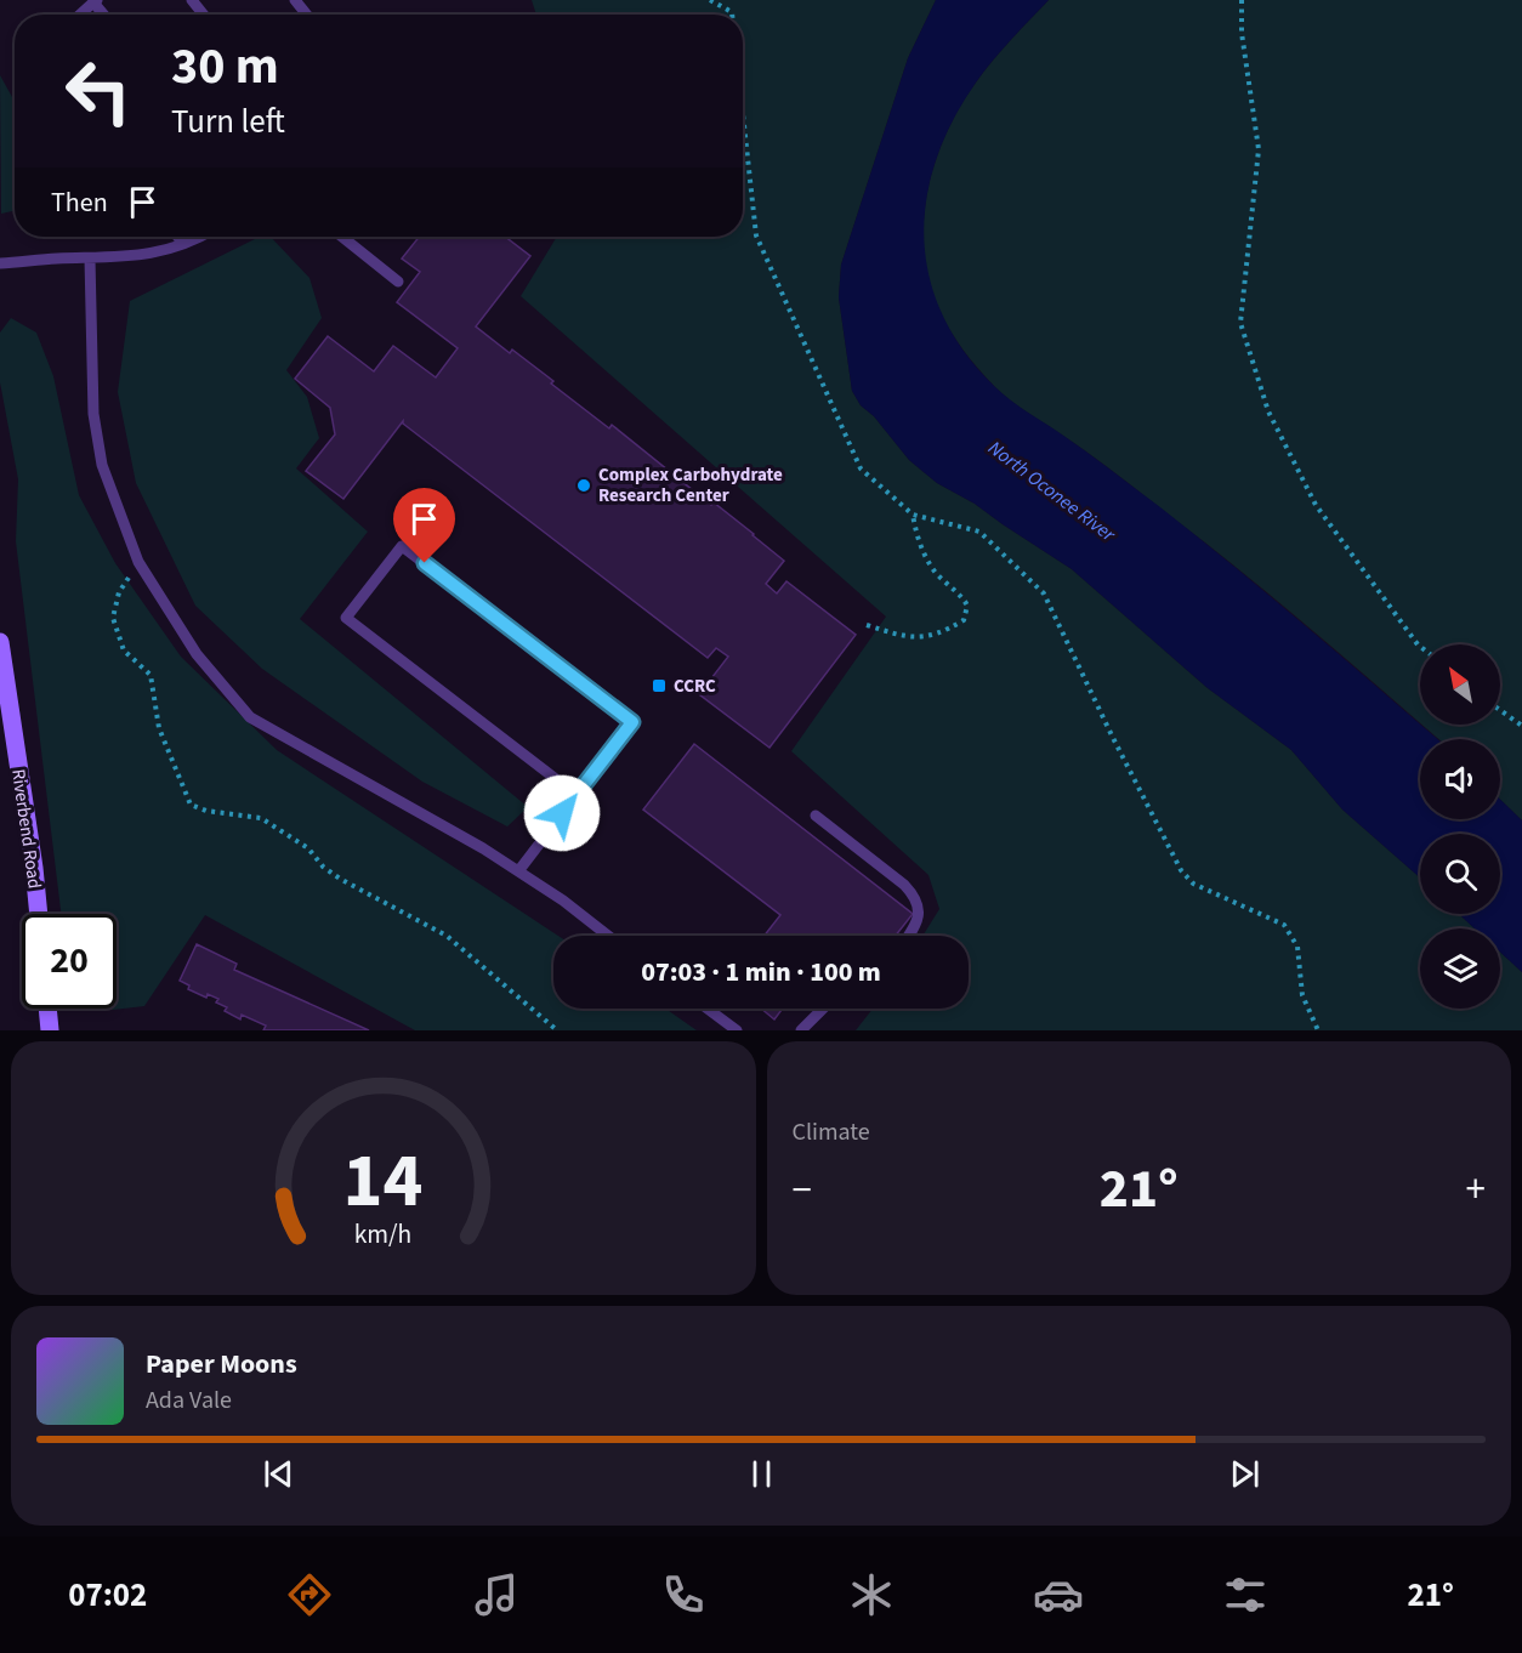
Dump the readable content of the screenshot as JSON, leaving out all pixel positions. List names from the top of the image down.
{
  "streets": {
    "street": ["Riverbend Road"]
  },
  "water": ["North Oconee River"],
  "places": {
    "other": ["Complex Carbohydrate Research Center"],
    "transit": ["CCRC"]
  },
  "north": "top left",
  "page": {
    "turn": ["30 m", "Turn left"],
    "then": "Then",
    "limit": "20",
    "trip": "07:03 · 1 min · 100 m",
    "tile": "Climate",
    "heat": ["−", "21°", "+"],
    "song": ["Paper Moons", "Ada Vale"],
    "tabs": ["07:02", "21°"],
    "gauge": ["14", "km/h"]
  }
}
